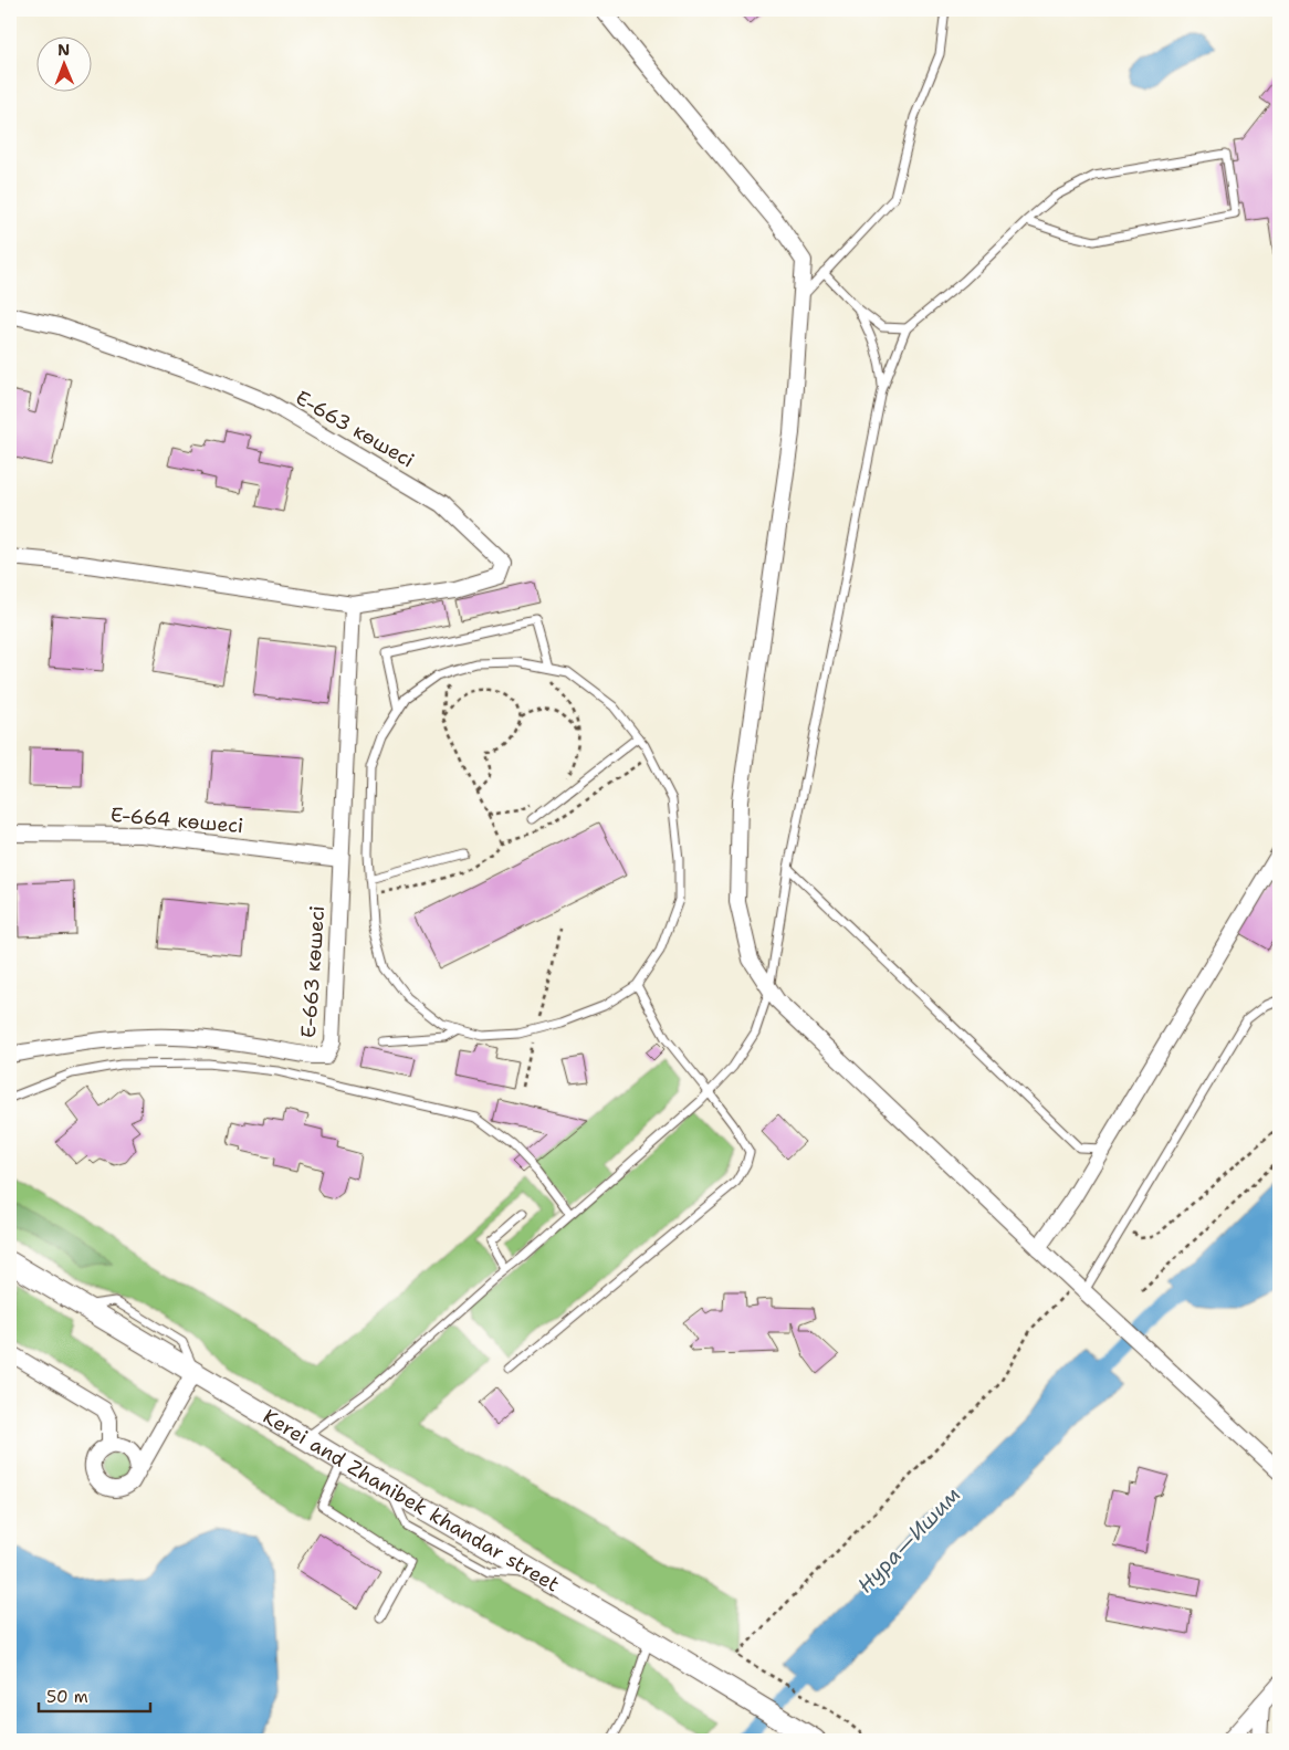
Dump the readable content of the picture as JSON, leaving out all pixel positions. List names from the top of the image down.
{
  "streets": {
    "main road": ["Kerei and Zhanibek khandar street"],
    "street": ["Е-663 көшесі", "Е-664 көшесі"]
  },
  "crossings": [
    ["Е-663 көшесі", "Е-664 көшесі"]
  ],
  "water": ["Нура—Ишим"],
  "scale_bar": "50 m",
  "north": "top"
}
